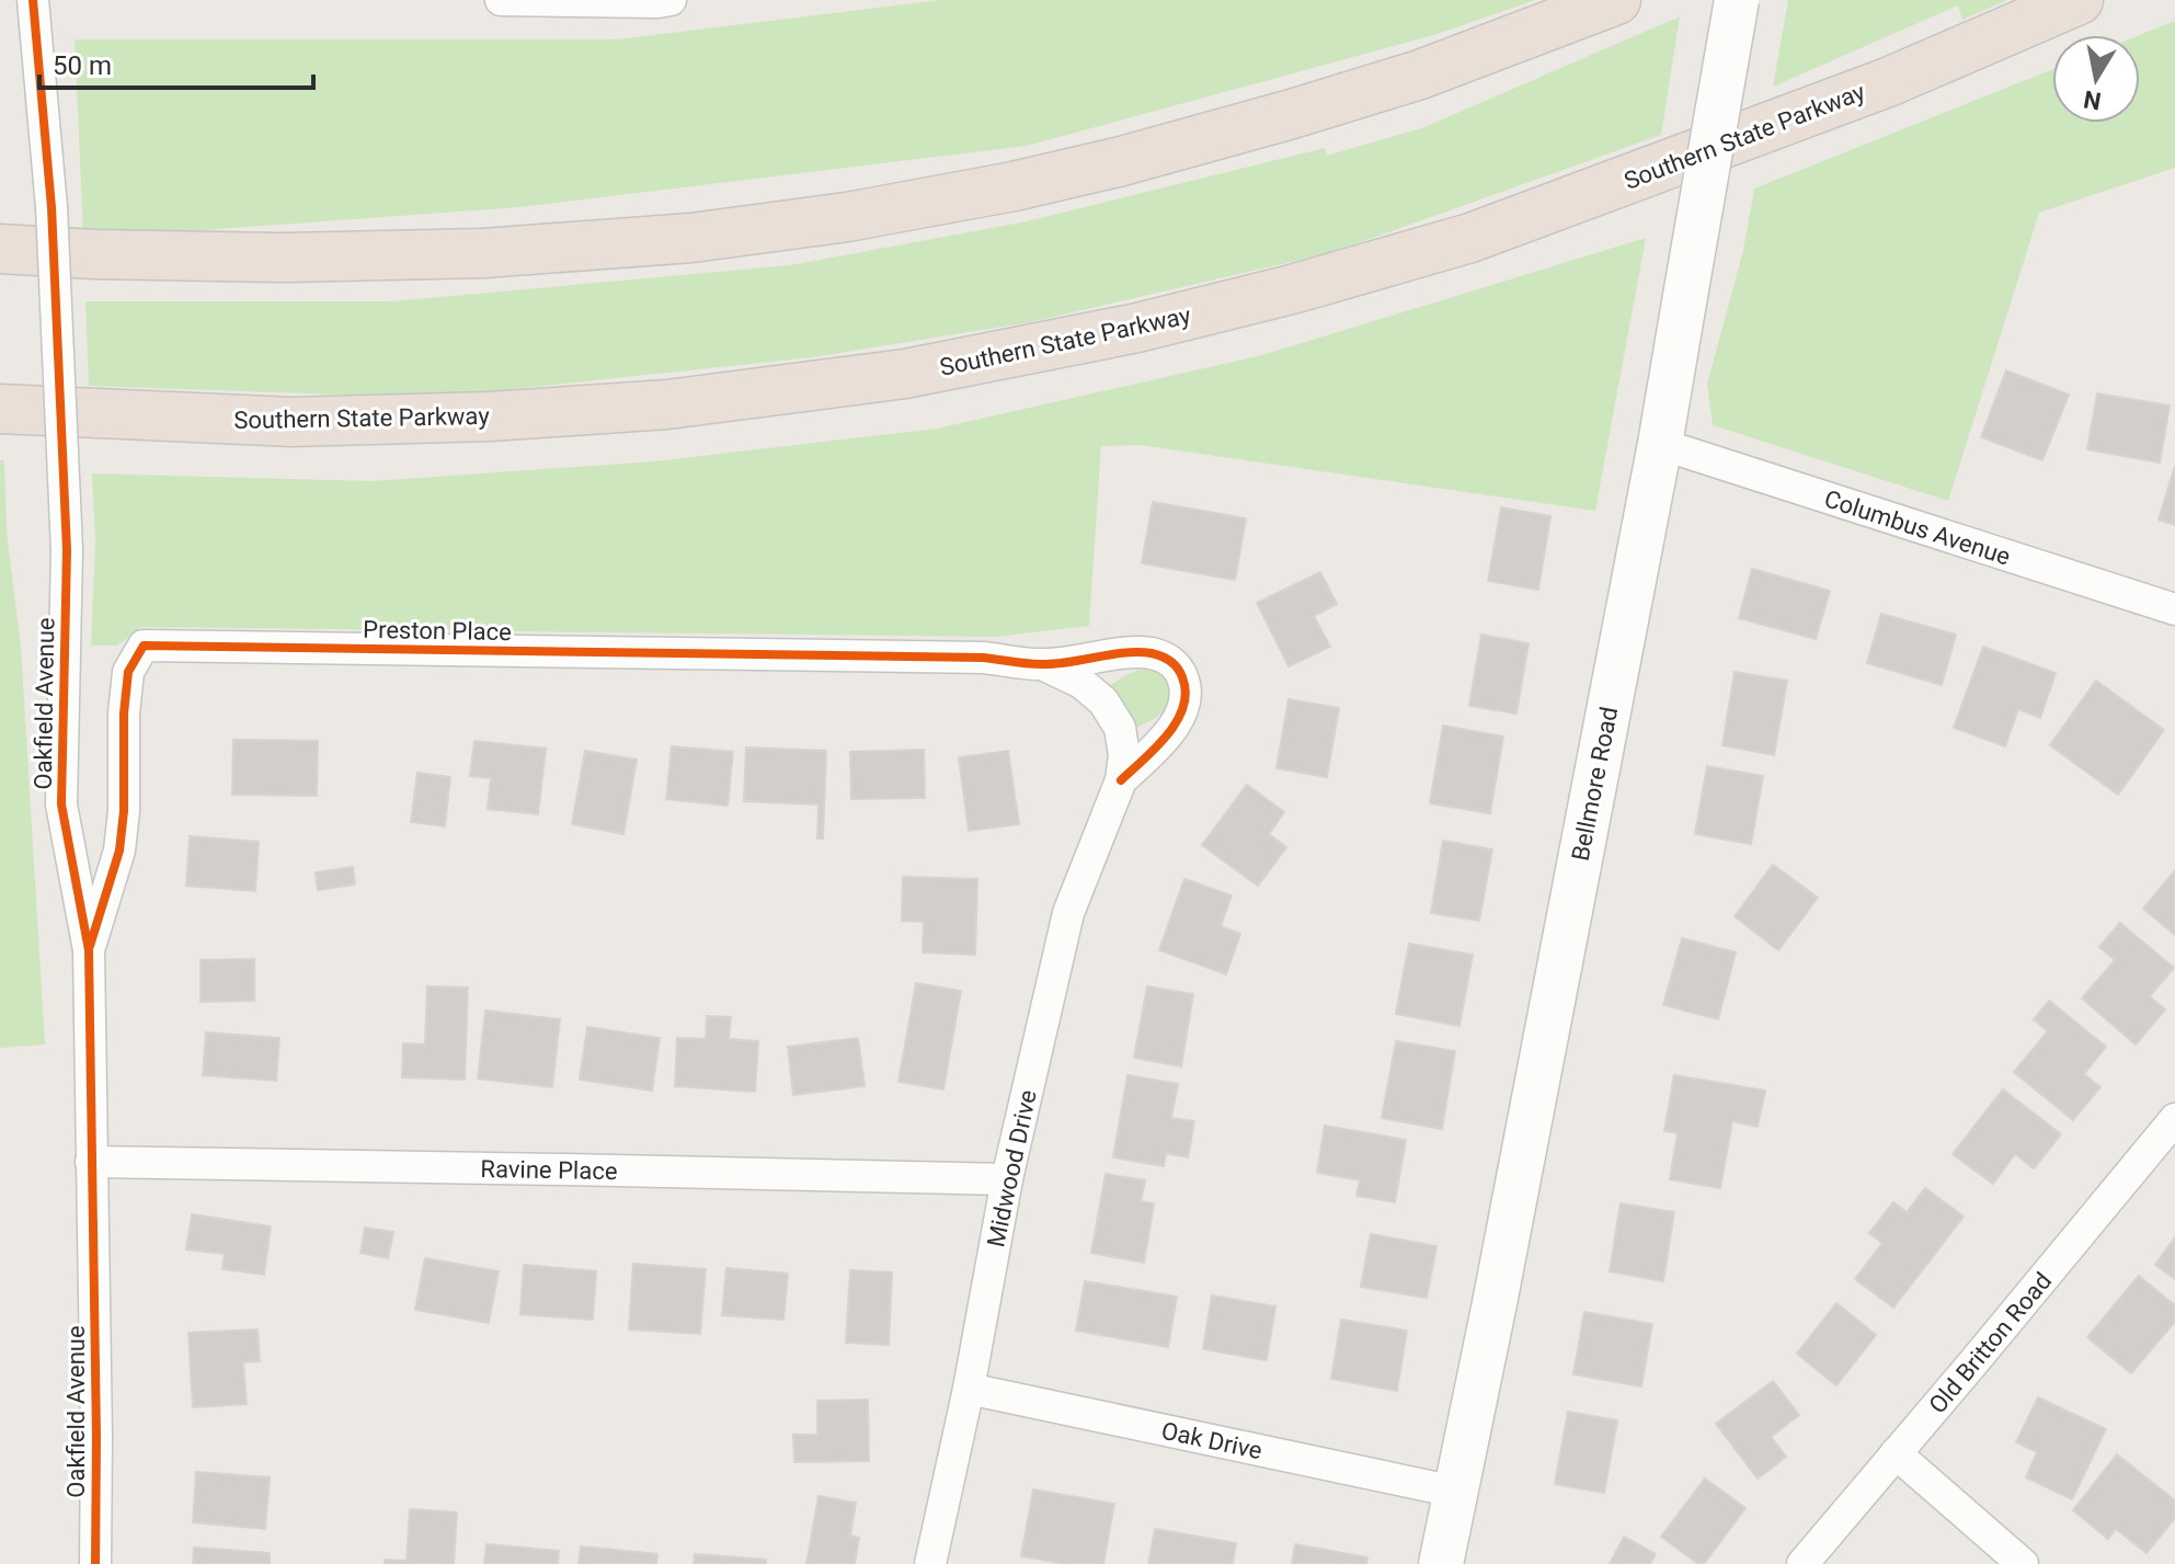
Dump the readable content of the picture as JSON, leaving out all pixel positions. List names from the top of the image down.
{
  "streets": {
    "highway": ["Southern State Parkway"],
    "main road": ["Bellmore Road"],
    "street": [
      "Columbus Avenue",
      "Preston Place",
      "Oakfield Avenue",
      "Midwood Drive",
      "Ravine Place",
      "Old Britton Road",
      "Oak Drive"
    ]
  },
  "crossings": [
    ["Columbus Avenue", "Bellmore Road"],
    ["Preston Place", "Oakfield Avenue"],
    ["Preston Place", "Midwood Drive"],
    ["Oakfield Avenue", "Ravine Place"],
    ["Bellmore Road", "Oak Drive"],
    ["Midwood Drive", "Ravine Place"],
    ["Midwood Drive", "Oak Drive"]
  ],
  "scale_bar": "50 m",
  "north": "bottom"
}
